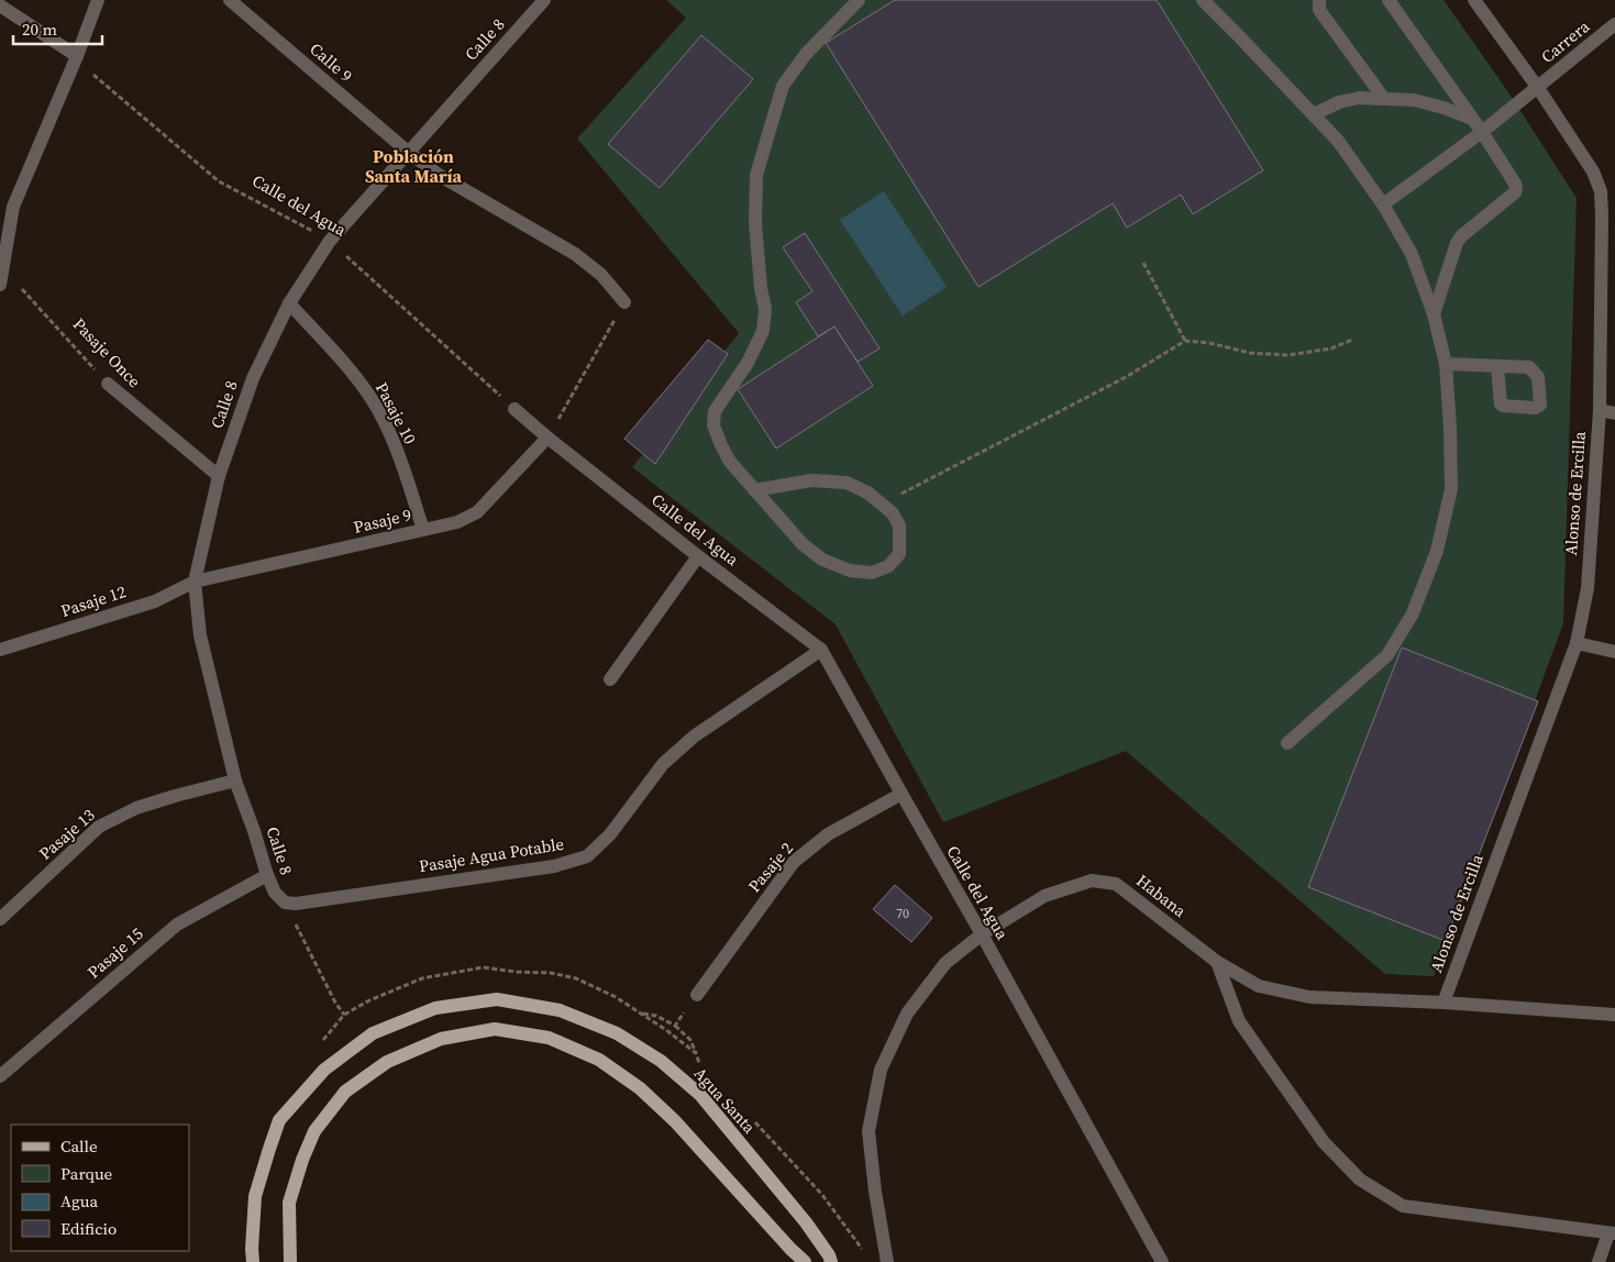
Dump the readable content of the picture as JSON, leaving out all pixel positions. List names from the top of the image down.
{
  "streets": {
    "main road": ["Agua Santa"],
    "street": [
      "Calle 8",
      "Carrera",
      "Calle 9",
      "Calle del Agua",
      "Pasaje Once",
      "Pasaje 10",
      "Alonso de Ercilla",
      "Pasaje 9",
      "Pasaje 12",
      "Pasaje 13",
      "Pasaje Agua Potable",
      "Pasaje 2",
      "Habana",
      "Pasaje 15"
    ]
  },
  "crossings": [
    ["Calle 8", "Calle 9"],
    ["Calle 8", "Calle del Agua"],
    ["Calle 8", "Pasaje Once"],
    ["Calle 8", "Pasaje 10"],
    ["Calle 8", "Pasaje 9"],
    ["Calle 8", "Pasaje 12"],
    ["Calle 8", "Pasaje 13"],
    ["Calle 8", "Pasaje Agua Potable"],
    ["Calle 8", "Pasaje 15"],
    ["Carrera", "Alonso de Ercilla"],
    ["Calle del Agua", "Pasaje 9"],
    ["Calle del Agua", "Pasaje Agua Potable"],
    ["Calle del Agua", "Pasaje 2"],
    ["Calle del Agua", "Habana"],
    ["Pasaje 10", "Pasaje 9"],
    ["Alonso de Ercilla", "Habana"],
    ["Pasaje 9", "Pasaje 12"]
  ],
  "districts": ["Población Santa María"],
  "house_numbers": ["70"],
  "legend": [
    "Calle",
    "Parque",
    "Agua",
    "Edificio"
  ],
  "scale_bar": "20 m"
}
